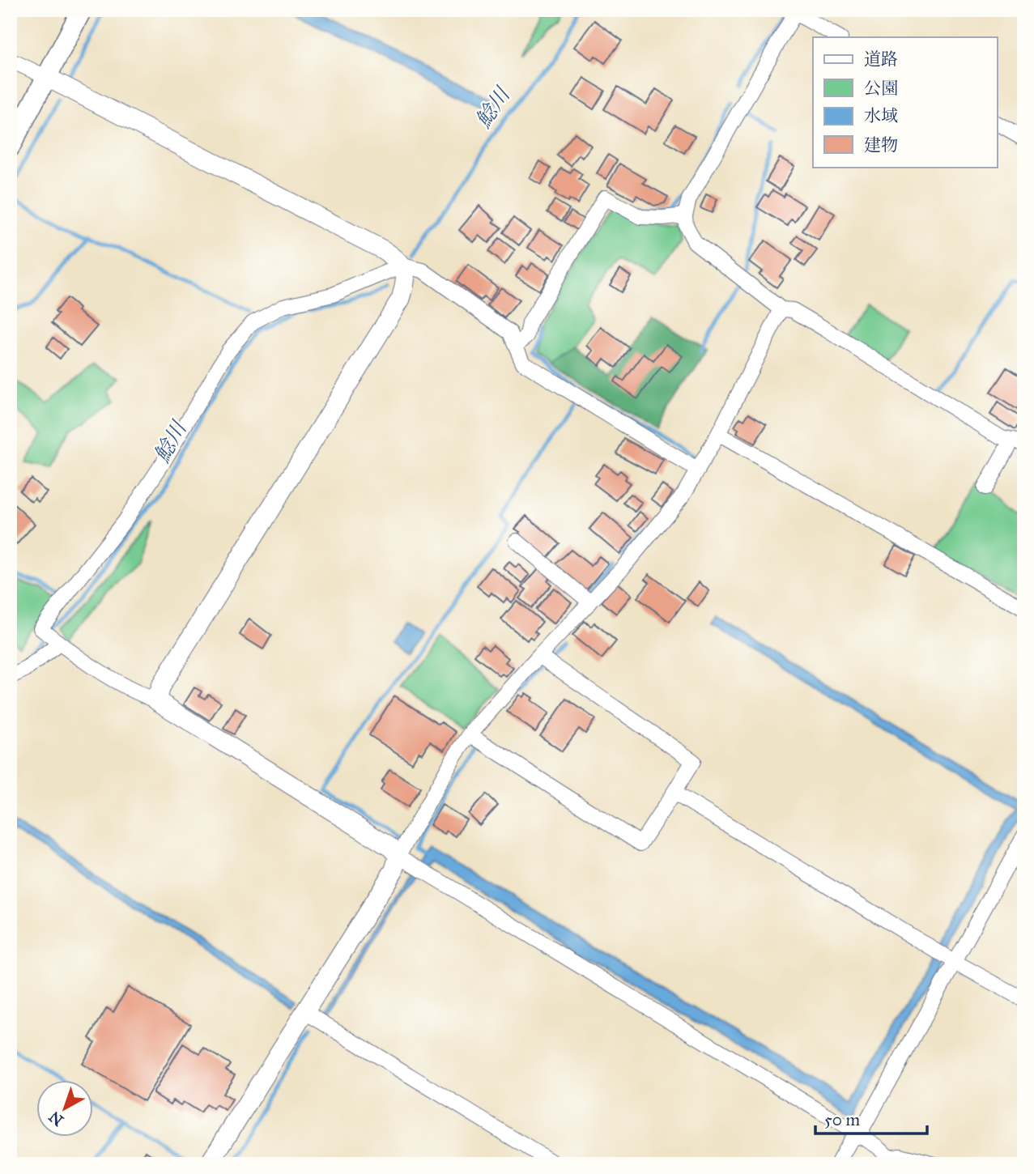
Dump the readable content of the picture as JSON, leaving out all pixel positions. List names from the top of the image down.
{
  "water": ["鯰川"],
  "legend": [
    "道路",
    "公園",
    "水域",
    "建物"
  ],
  "scale_bar": "50 m",
  "north": "bottom left"
}
